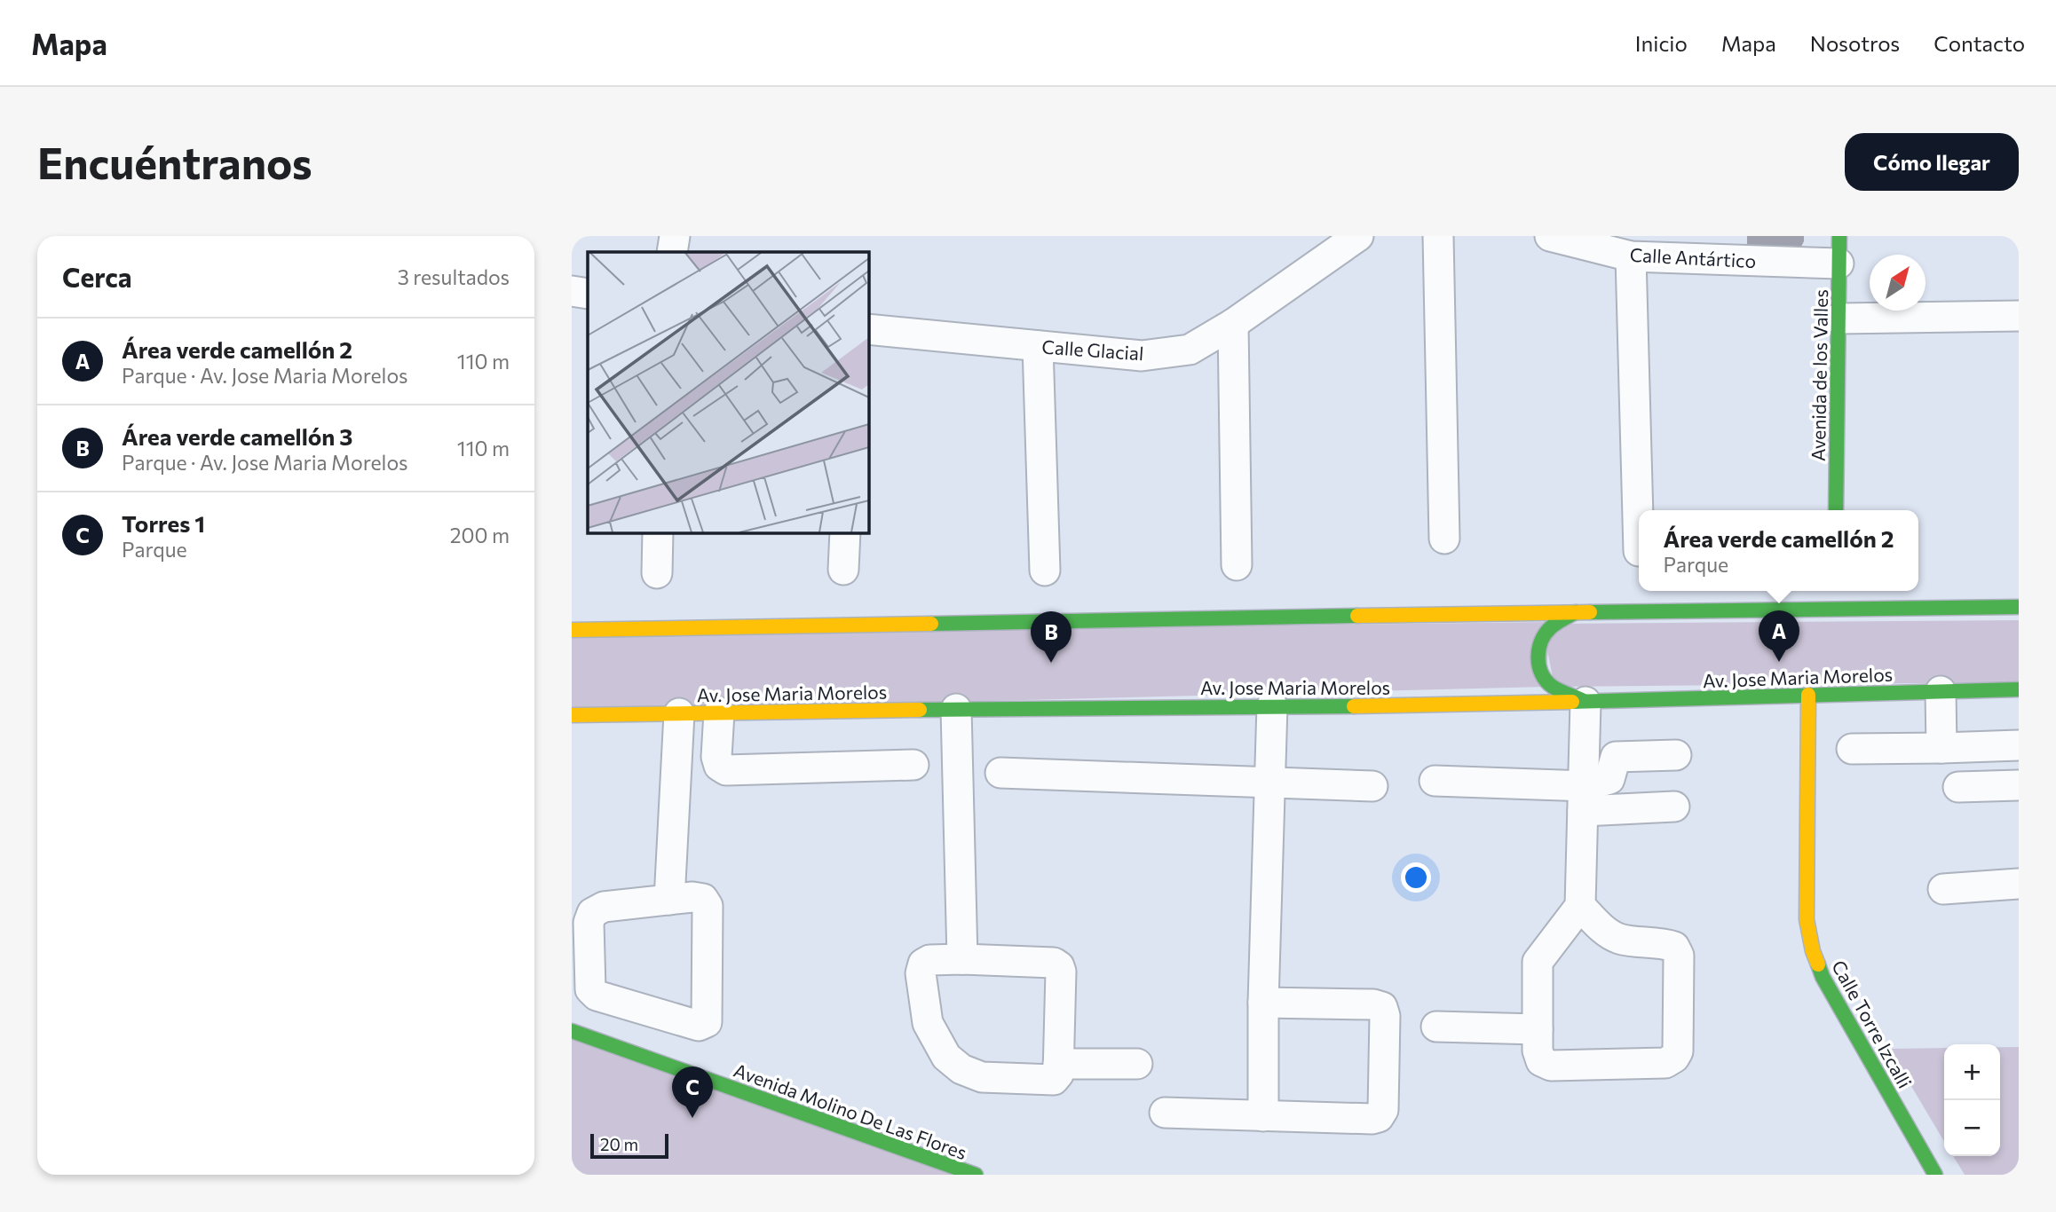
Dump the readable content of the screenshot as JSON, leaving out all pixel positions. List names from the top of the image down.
{
  "streets": {
    "main road": [
      "Avenida de los Valles",
      "Av. Jose Maria Morelos",
      "Calle Torre Izcalli",
      "Avenida Molino De Las Flores"
    ],
    "street": ["Calle Antártico", "Calle Glacial"]
  },
  "crossings": [
    ["Calle Antártico", "Avenida de los Valles"],
    ["Av. Jose Maria Morelos", "Calle Torre Izcalli"]
  ],
  "scale_bar": "20 m",
  "north": "top right",
  "page": {
    "header": "Mapa",
    "nav": [
      "Inicio",
      "Mapa",
      "Nosotros",
      "Contacto"
    ],
    "buttons": "Cómo llegar",
    "title": "Encuéntranos",
    "heading": ["Cerca", "3 resultados"],
    "list": [
      {
        "mark": "A",
        "name": "Área verde camellón 2",
        "note": "Parque · Av. Jose Maria Morelos",
        "value": "110 m"
      },
      {
        "mark": "B",
        "name": "Área verde camellón 3",
        "note": "Parque · Av. Jose Maria Morelos",
        "value": "110 m"
      },
      {
        "mark": "C",
        "name": "Torres 1",
        "note": "Parque",
        "value": "200 m"
      }
    ],
    "popup": ["Área verde camellón 2", "Parque"],
    "pins": ["A", "B", "C"],
    "map_buttons": ["+", "−"],
    "scale": "20 m"
  }
}
